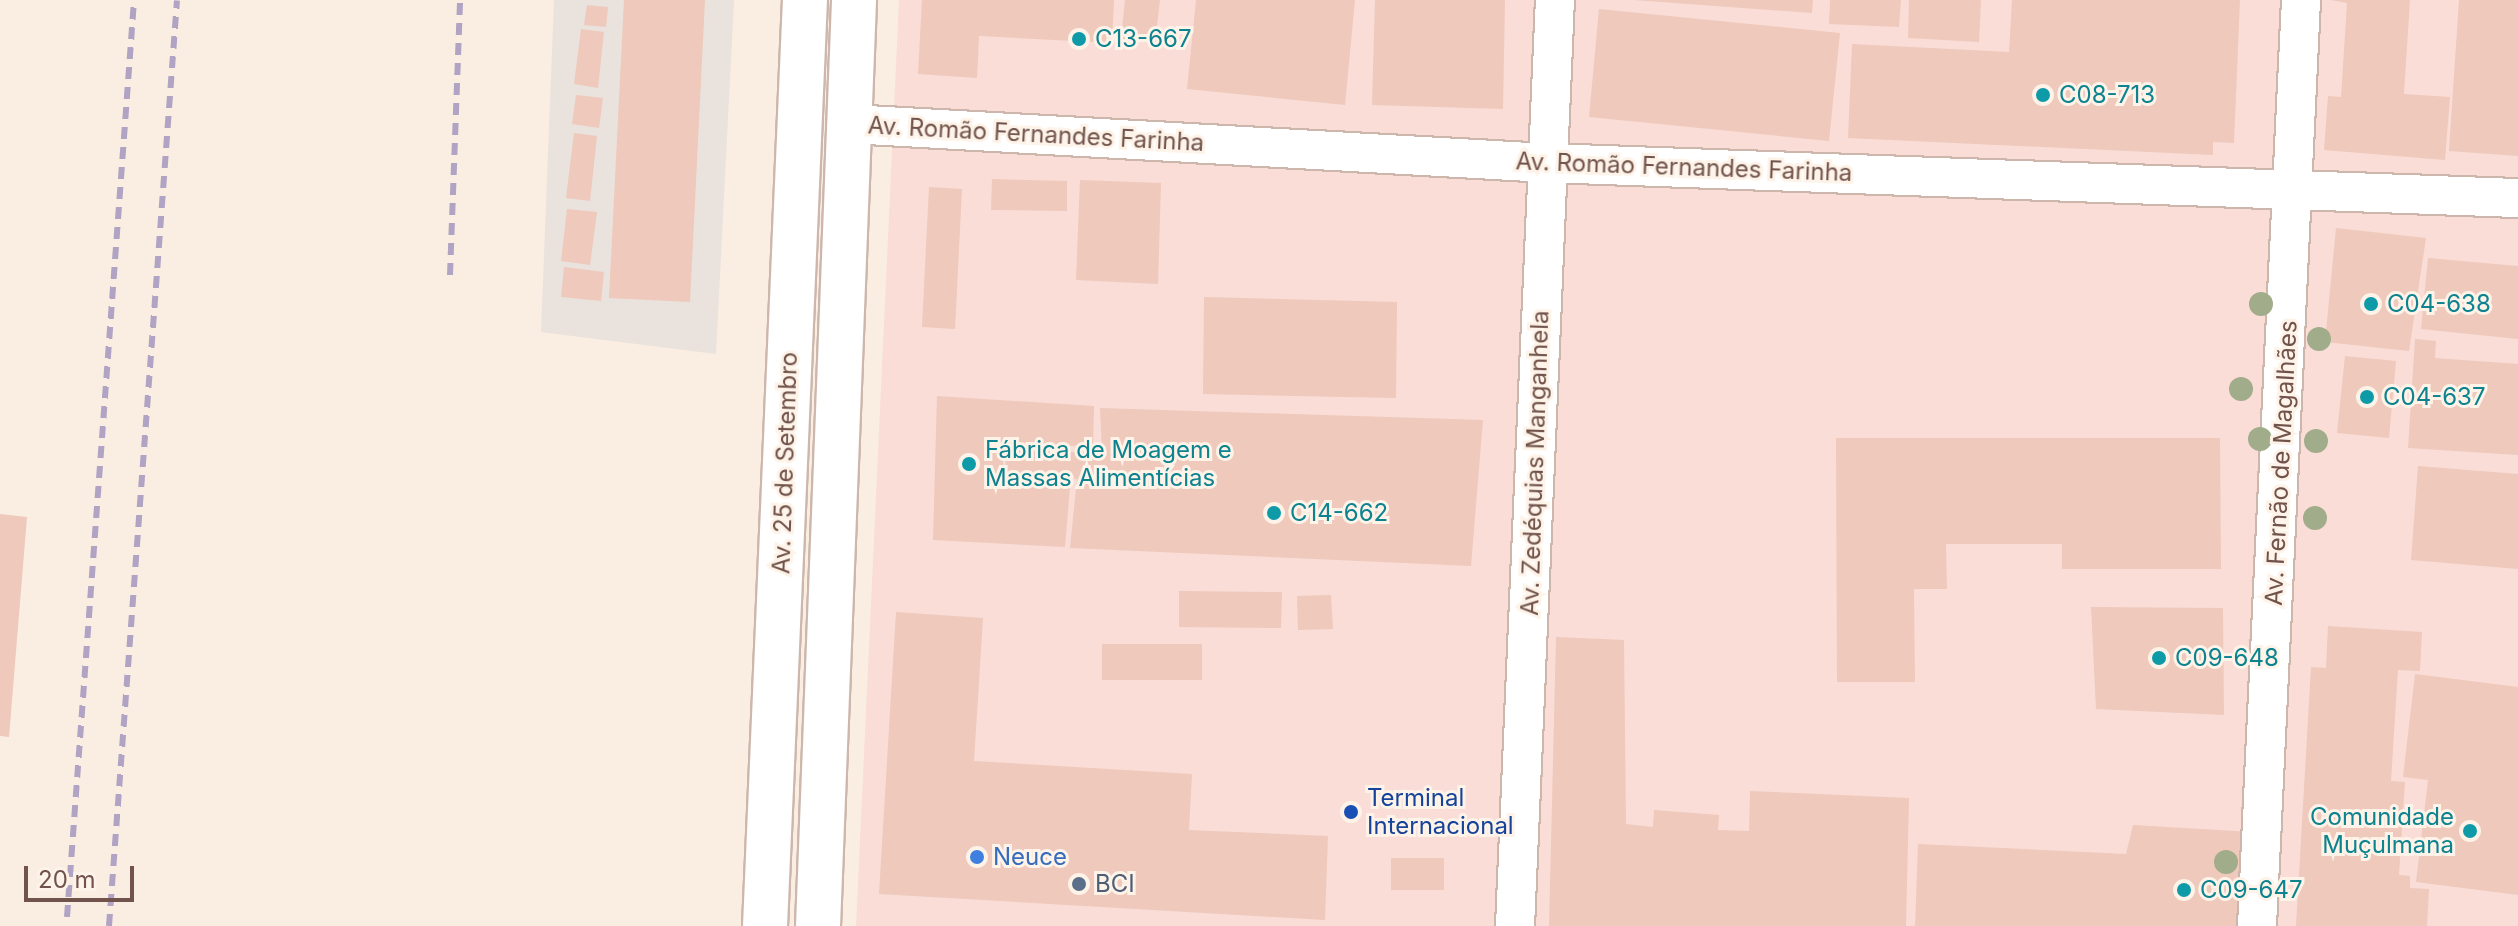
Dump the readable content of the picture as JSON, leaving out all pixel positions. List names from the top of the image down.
{
  "streets": {
    "main road": ["Av. 25 de Setembro"],
    "street": ["Av. Romão Fernandes Farinha", "Av. Zedéquias Manganhela", "Av. Fernão de Magalhães"]
  },
  "crossings": [
    ["Av. Romão Fernandes Farinha", "Av. Zedéquias Manganhela"],
    ["Av. Romão Fernandes Farinha", "Av. Fernão de Magalhães"]
  ],
  "places": [
    "C13-667",
    "C08-713",
    "C04-638",
    "C04-637",
    "Fábrica de Moagem e Massas Alimentícias",
    "C14-662",
    "C09-648",
    "Terminal Internacional",
    "Comunidade Muçulmana",
    "Neuce",
    "BCI",
    "C09-647"
  ],
  "scale_bar": "20 m"
}
